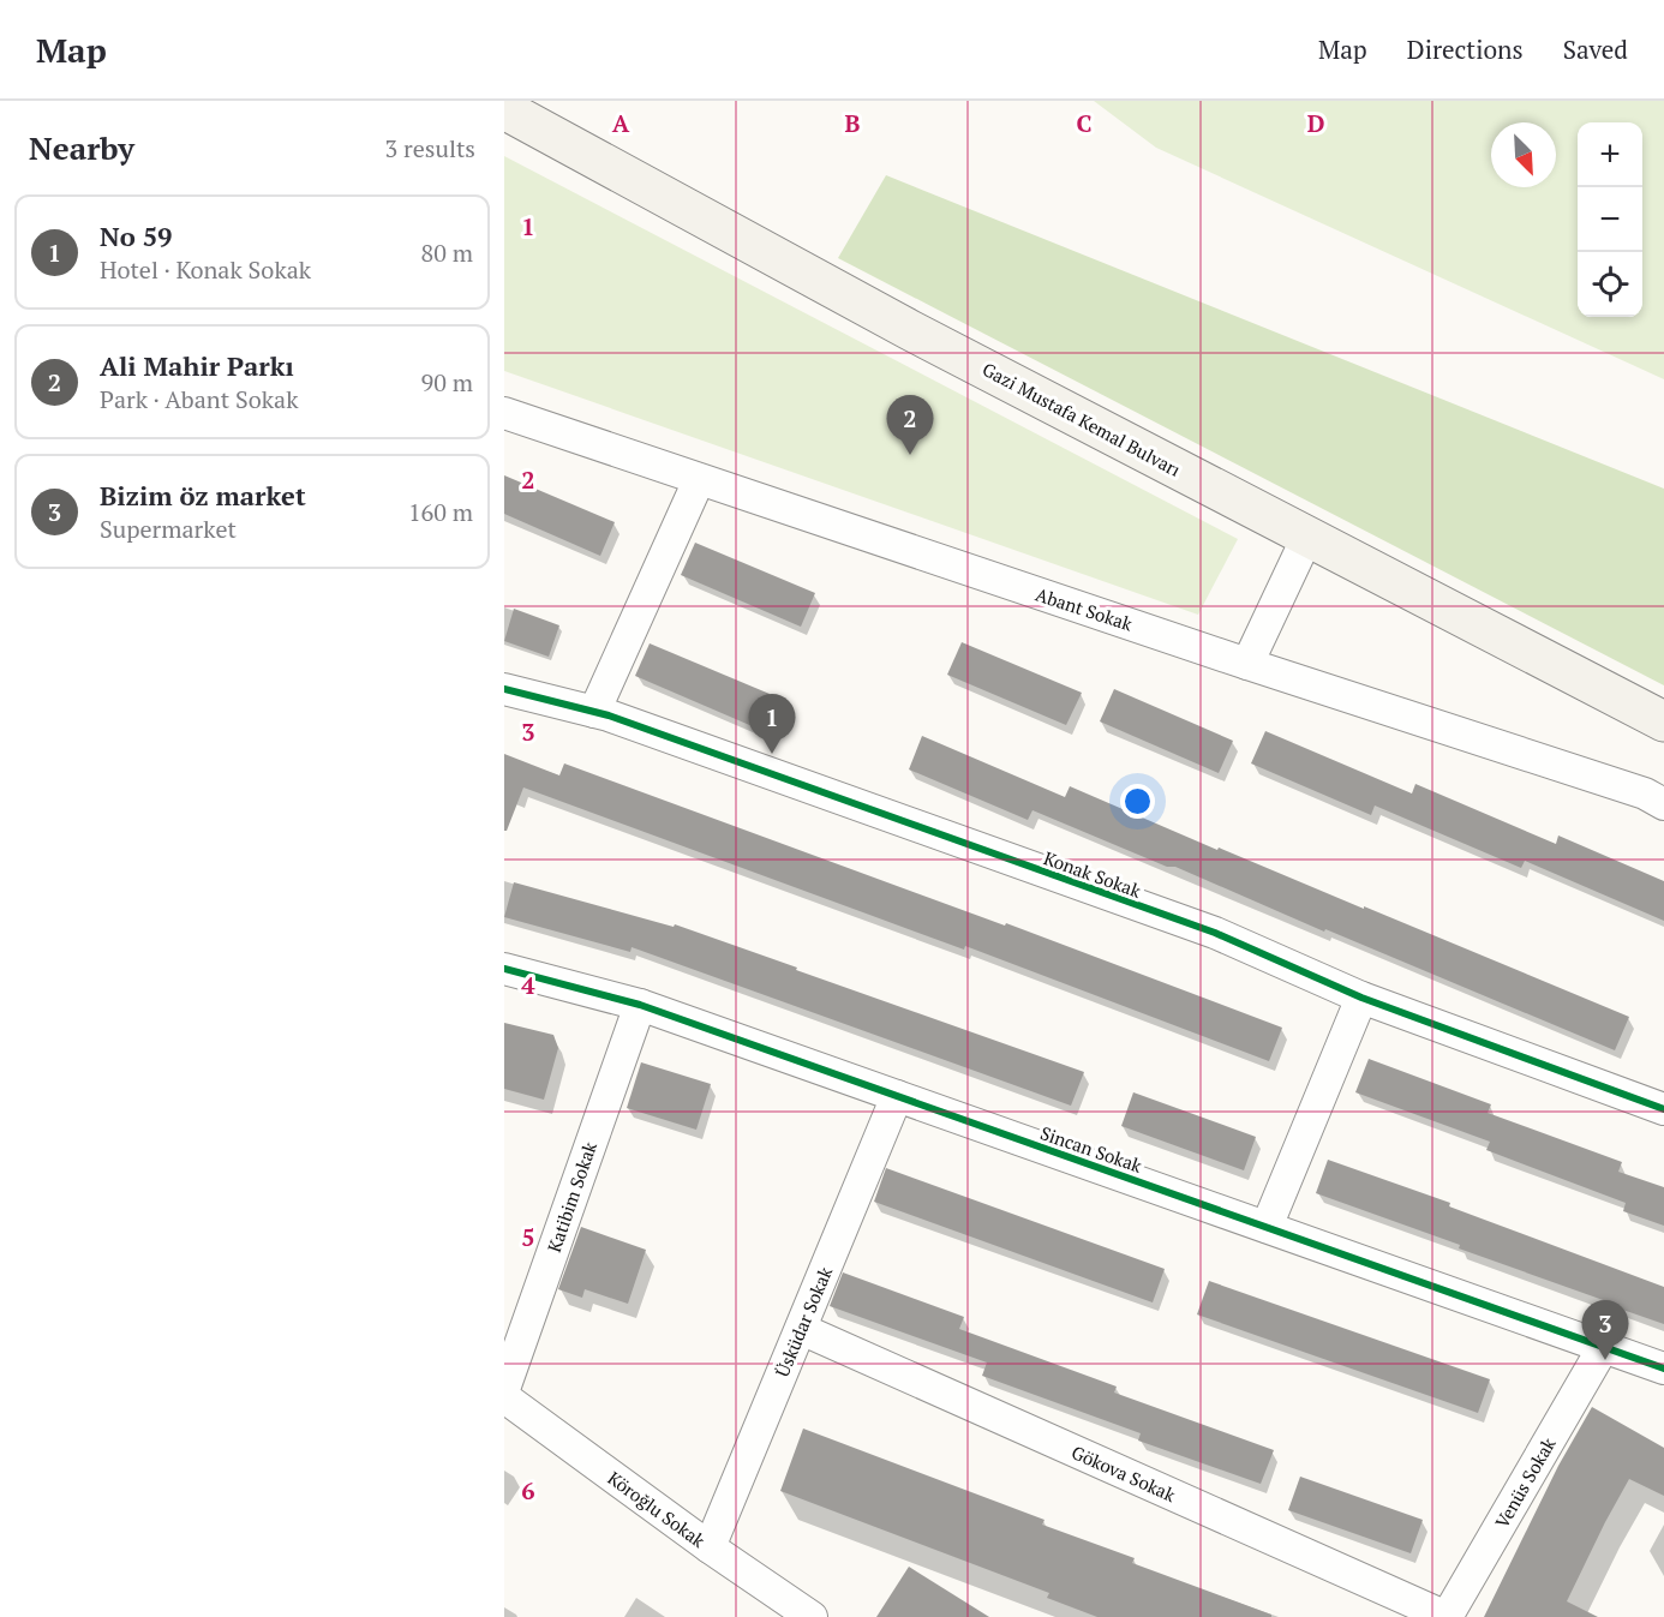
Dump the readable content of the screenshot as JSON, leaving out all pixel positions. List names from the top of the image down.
{
  "streets": {
    "main road": ["Gazi Mustafa Kemal Bulvarı"],
    "street": [
      "Abant Sokak",
      "Konak Sokak",
      "Sincan Sokak",
      "Katibim Sokak",
      "Üsküdar Sokak",
      "Gökova Sokak",
      "Venüs Sokak",
      "Köroğlu Sokak"
    ]
  },
  "crossings": [
    ["Sincan Sokak", "Katibim Sokak"],
    ["Sincan Sokak", "Üsküdar Sokak"],
    ["Sincan Sokak", "Venüs Sokak"],
    ["Üsküdar Sokak", "Gökova Sokak"],
    ["Üsküdar Sokak", "Köroğlu Sokak"],
    ["Gökova Sokak", "Venüs Sokak"]
  ],
  "north": "bottom right",
  "page": {
    "header": "Map",
    "nav": ["Map", "Directions", "Saved"],
    "heading": ["Nearby", "3 results"],
    "map_buttons": ["+", "−"],
    "list": [
      {
        "mark": "1",
        "name": "No 59",
        "note": "Hotel · Konak Sokak",
        "value": "80 m"
      },
      {
        "mark": "2",
        "name": "Ali Mahir Parkı",
        "note": "Park · Abant Sokak",
        "value": "90 m"
      },
      {
        "mark": "3",
        "name": "Bizim öz market",
        "note": "Supermarket",
        "value": "160 m"
      }
    ],
    "pins": ["2", "1", "3"]
  },
  "grid": {
    "columns": [
      "A",
      "B",
      "C",
      "D"
    ],
    "rows": [
      "1",
      "2",
      "3",
      "4",
      "5",
      "6"
    ]
  }
}
